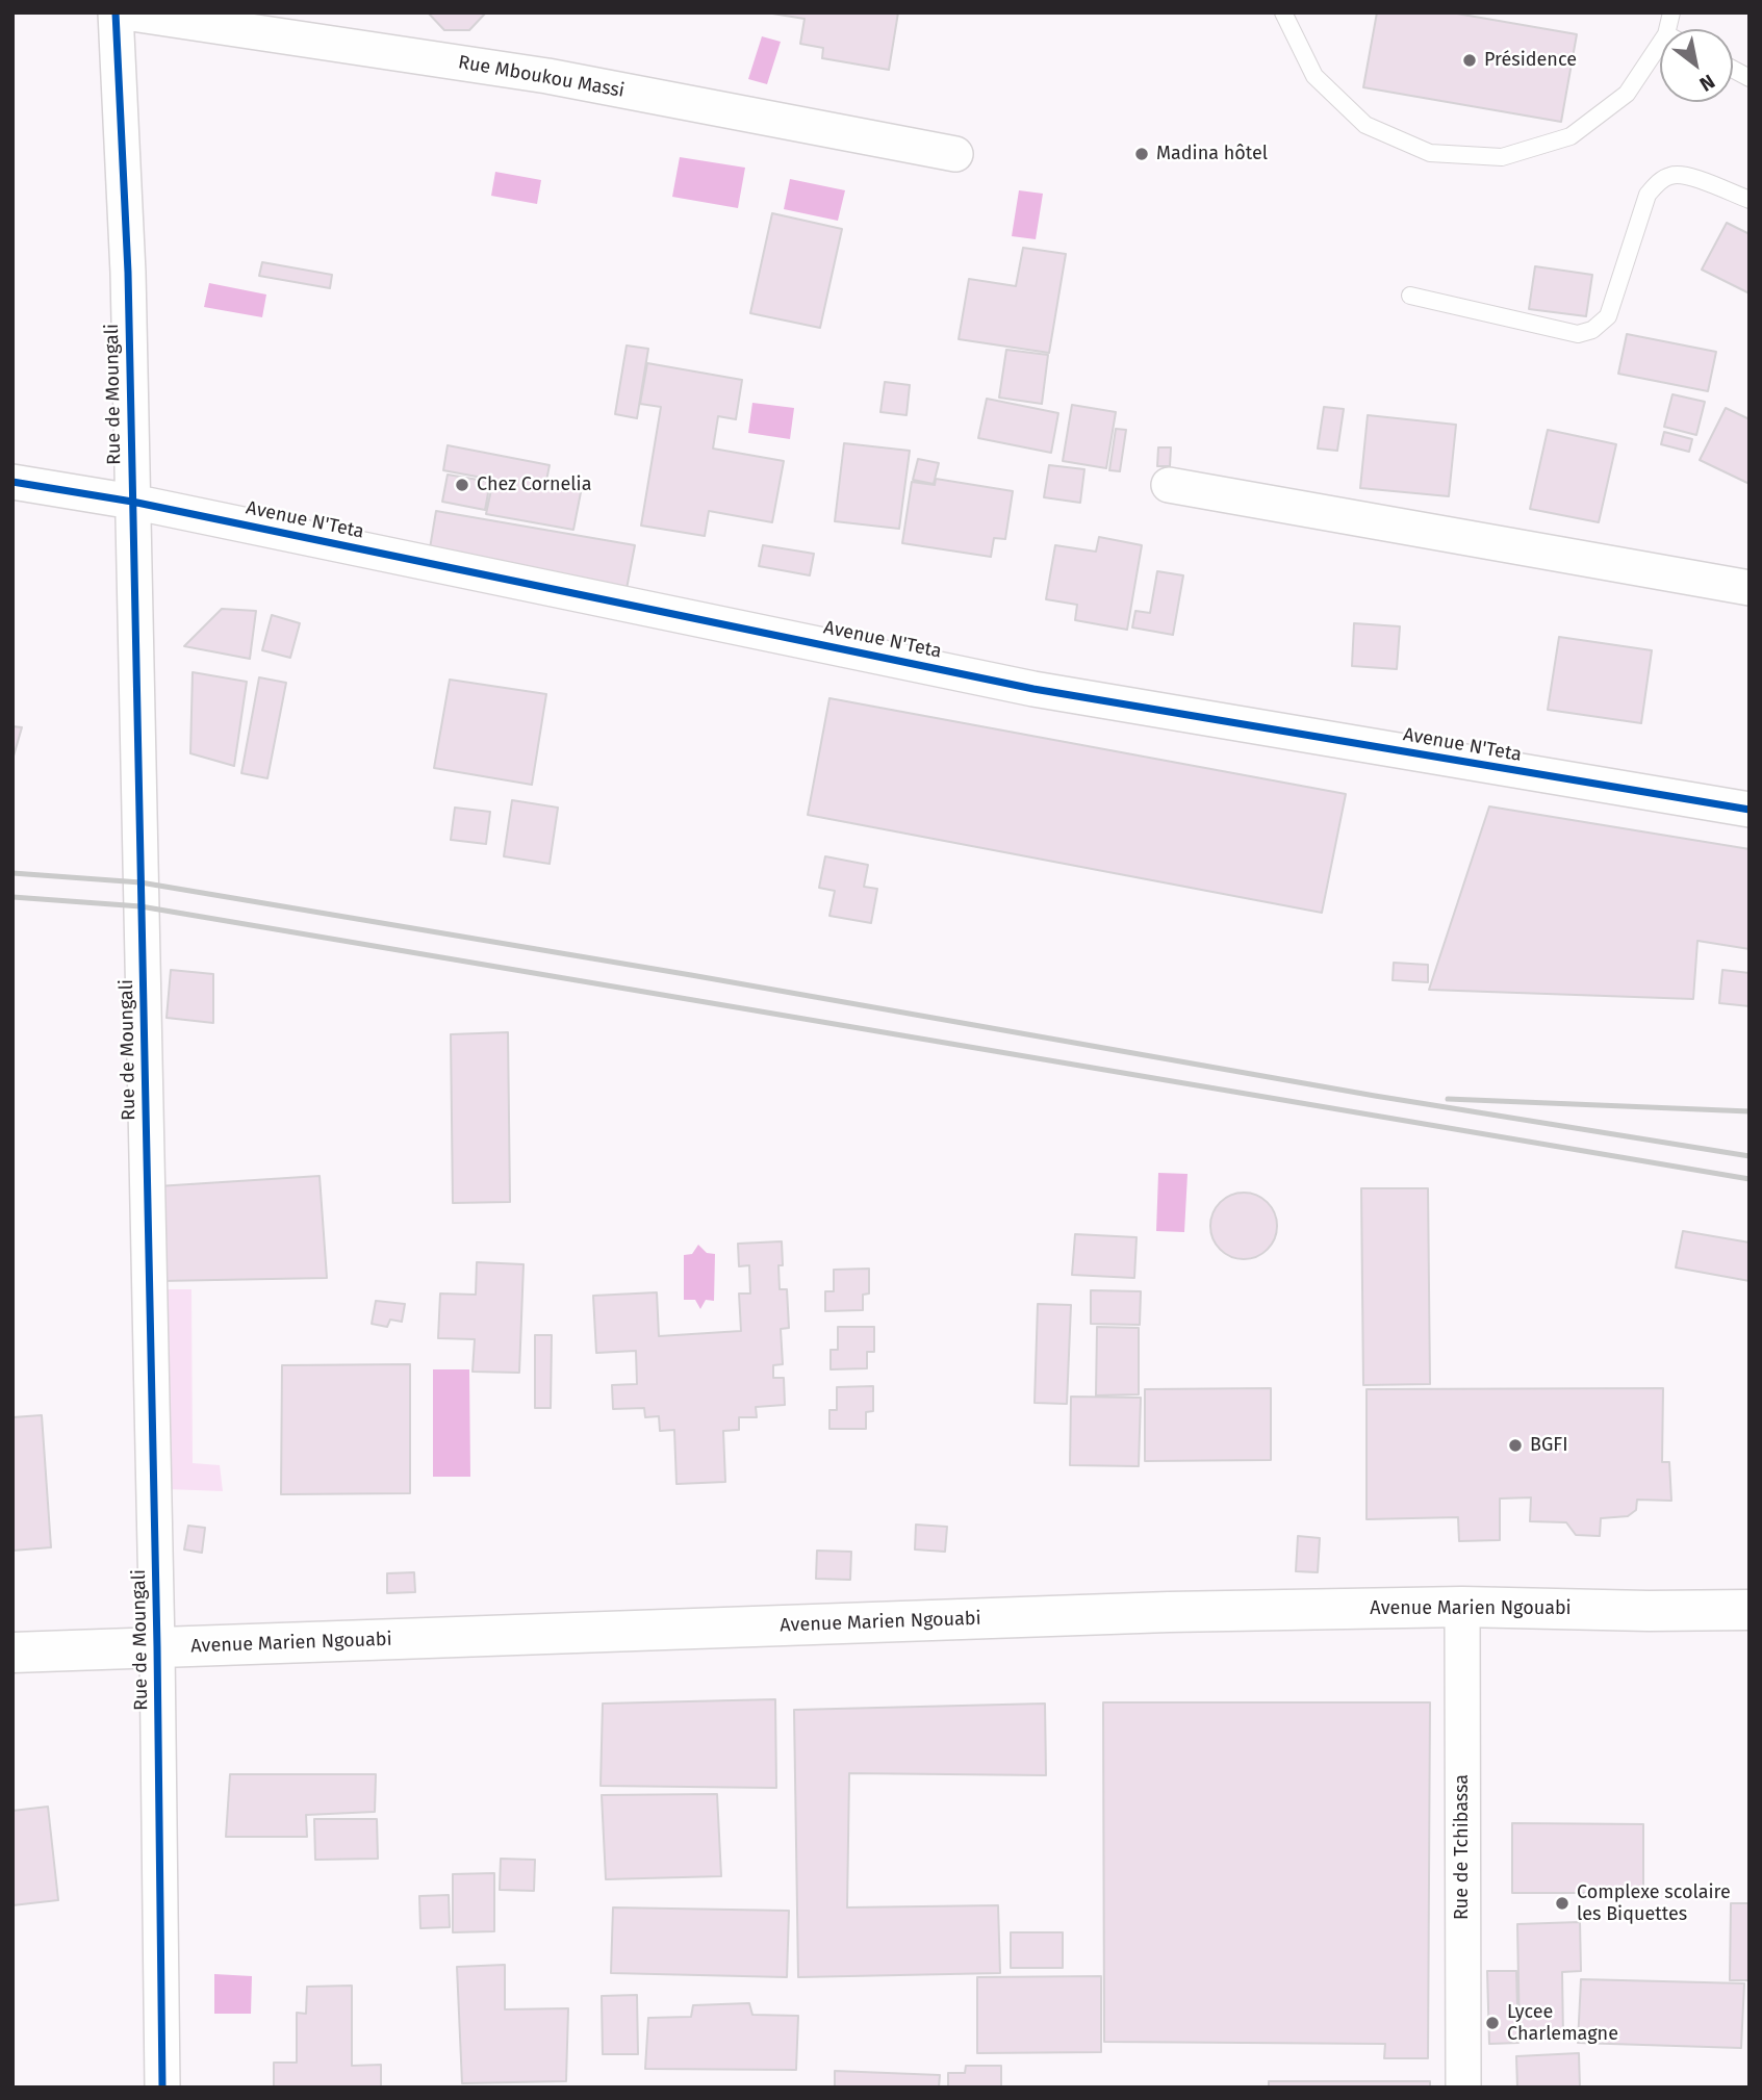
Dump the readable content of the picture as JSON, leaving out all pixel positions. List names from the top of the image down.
{
  "streets": {
    "main road": ["Avenue Marien Ngouabi"],
    "street": [
      "Rue Mboukou Massi",
      "Rue de Moungali",
      "Avenue N'Teta",
      "Rue de Tchibassa"
    ]
  },
  "crossings": [
    ["Rue de Moungali", "Avenue N'Teta"],
    ["Rue de Moungali", "Avenue Marien Ngouabi"],
    ["Avenue Marien Ngouabi", "Rue de Tchibassa"]
  ],
  "places": [
    "Présidence",
    "Madina hôtel",
    "Chez Cornelia",
    "BGFI",
    "Complexe scolaire les Biquettes",
    "Lycee Charlemagne"
  ],
  "north": "bottom right"
}
